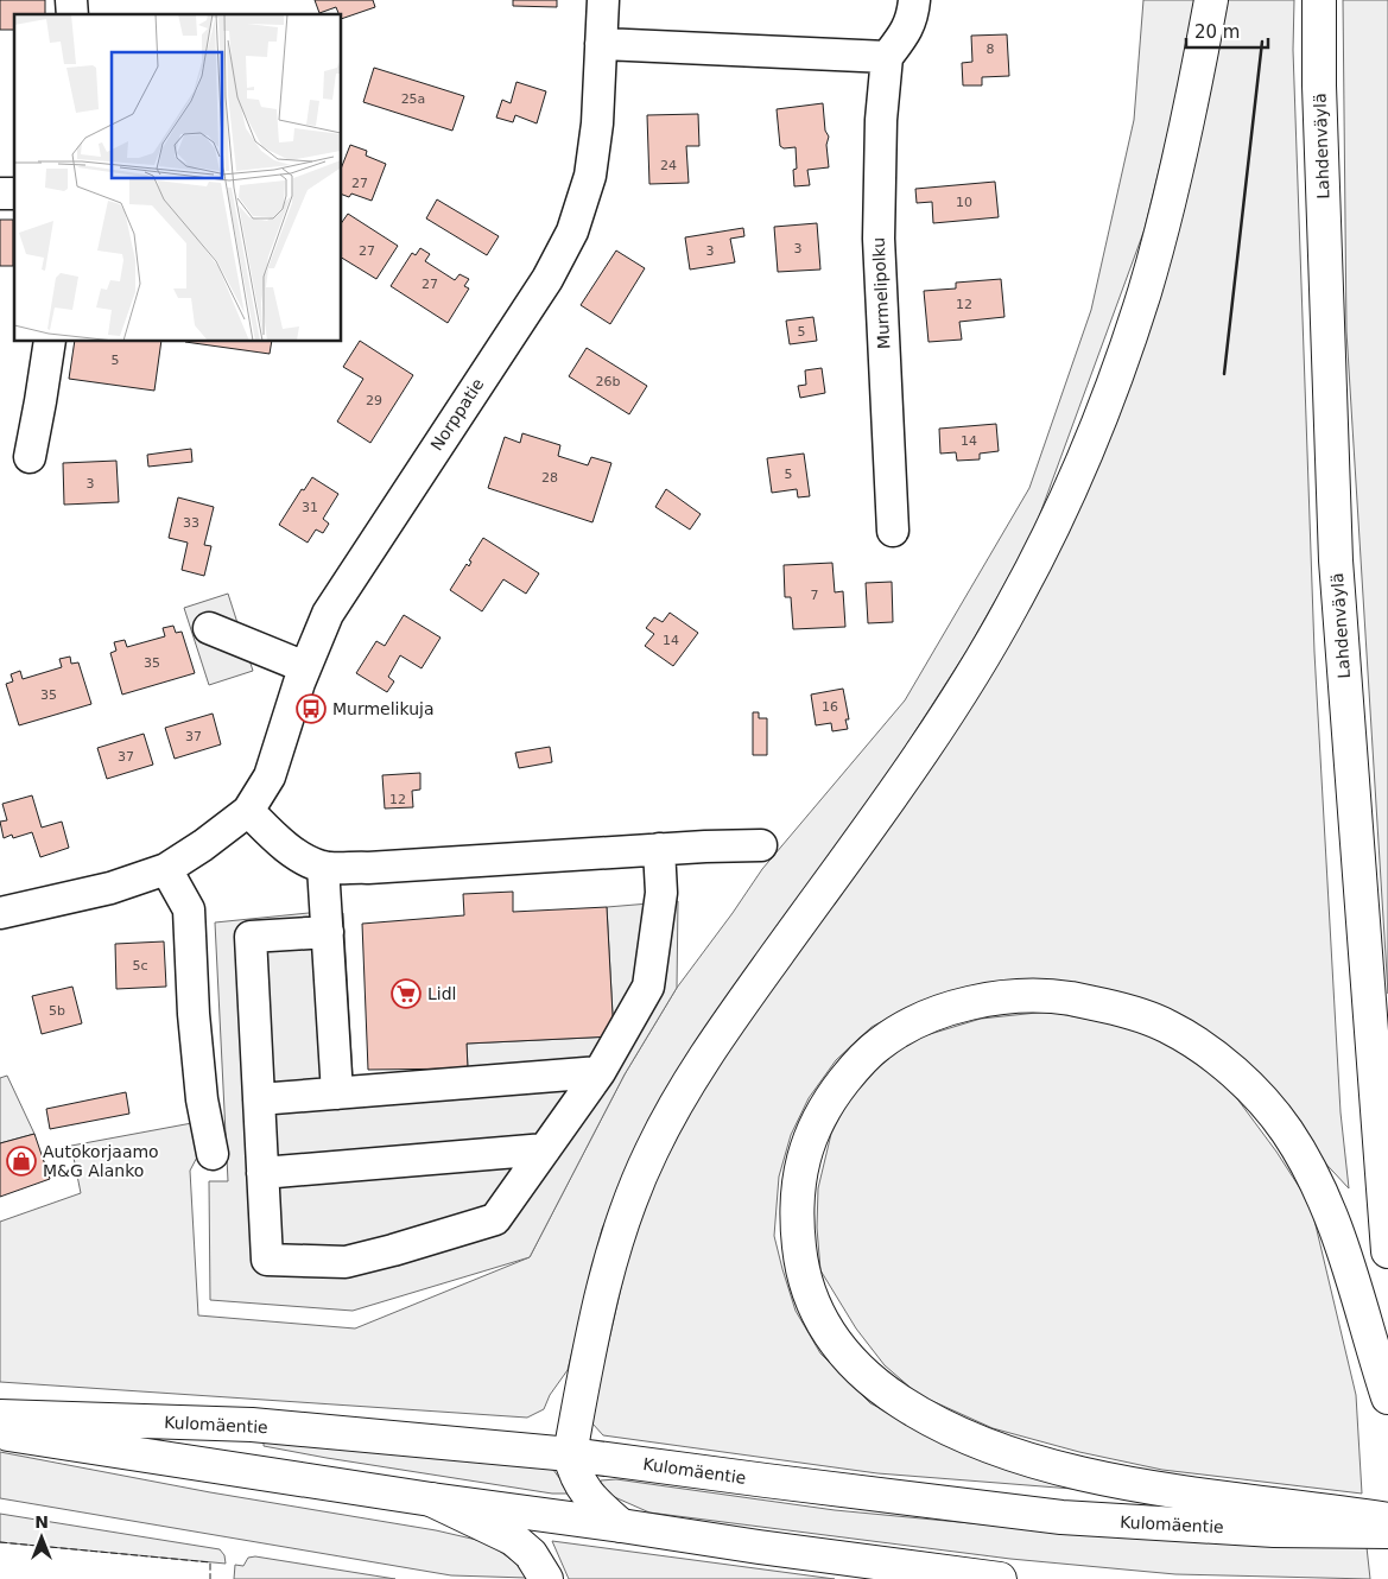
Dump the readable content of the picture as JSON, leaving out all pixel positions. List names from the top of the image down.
{
  "streets": {
    "main road": ["Lahdenväylä", "Kulomäentie"],
    "street": ["Murmelipolku", "Norppatie"]
  },
  "places": {
    "bus stop": ["Murmelikuja"],
    "supermarket": ["Lidl"],
    "shop": ["Autokorjaamo M&G Alanko"]
  },
  "house_numbers": [
    "8",
    "25a",
    "24",
    "27",
    "10",
    "3",
    "27",
    "3",
    "27",
    "12",
    "5",
    "5",
    "26b",
    "29",
    "14",
    "5",
    "28",
    "3",
    "31",
    "33",
    "7",
    "14",
    "35",
    "35",
    "16",
    "37",
    "37",
    "12",
    "5c",
    "5b"
  ],
  "scale_bar": "20 m",
  "north": "top"
}
